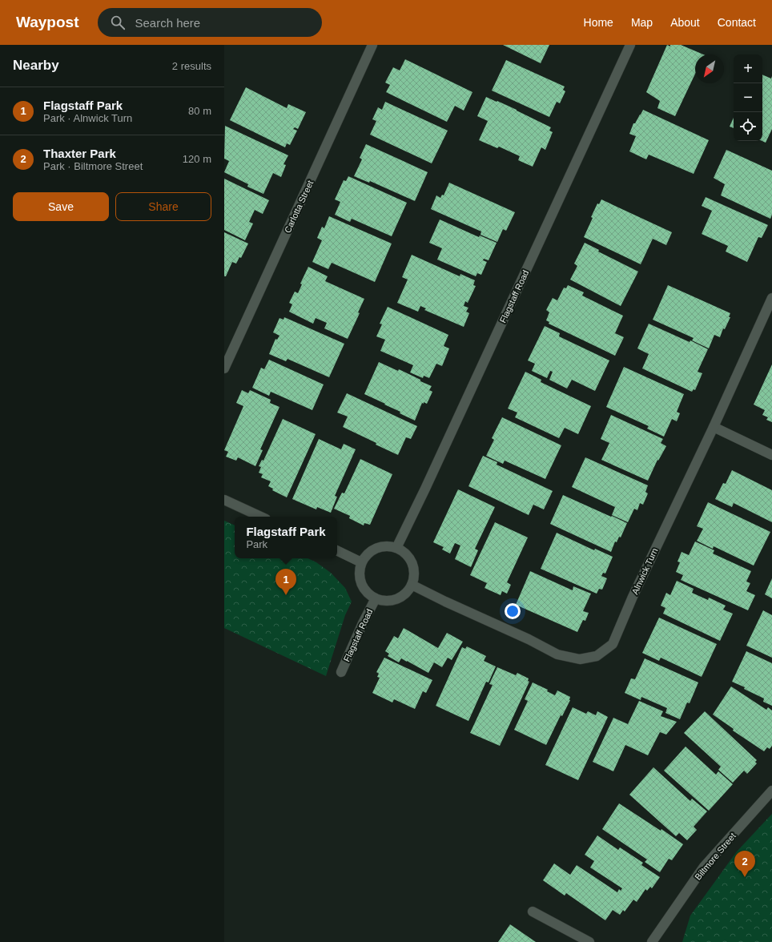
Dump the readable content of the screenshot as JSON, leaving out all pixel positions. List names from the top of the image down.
{
  "streets": {
    "street": [
      "Carlotta Street",
      "Flagstaff Road",
      "Alnwick Turn",
      "Biltmore Street"
    ]
  },
  "crossings": [
    ["Flagstaff Road", "Alnwick Turn"]
  ],
  "north": "bottom left",
  "page": {
    "header": "Waypost",
    "search": "Search here",
    "nav": [
      "Home",
      "Map",
      "About",
      "Contact"
    ],
    "heading": ["Nearby", "2 results"],
    "map_buttons": ["+", "−"],
    "list": [
      {
        "mark": "1",
        "name": "Flagstaff Park",
        "note": "Park · Alnwick Turn",
        "value": "80 m"
      },
      {
        "mark": "2",
        "name": "Thaxter Park",
        "note": "Park · Biltmore Street",
        "value": "120 m"
      }
    ],
    "buttons": ["Save", "Share"],
    "popup": ["Flagstaff Park", "Park"],
    "pins": ["1", "2"]
  }
}
